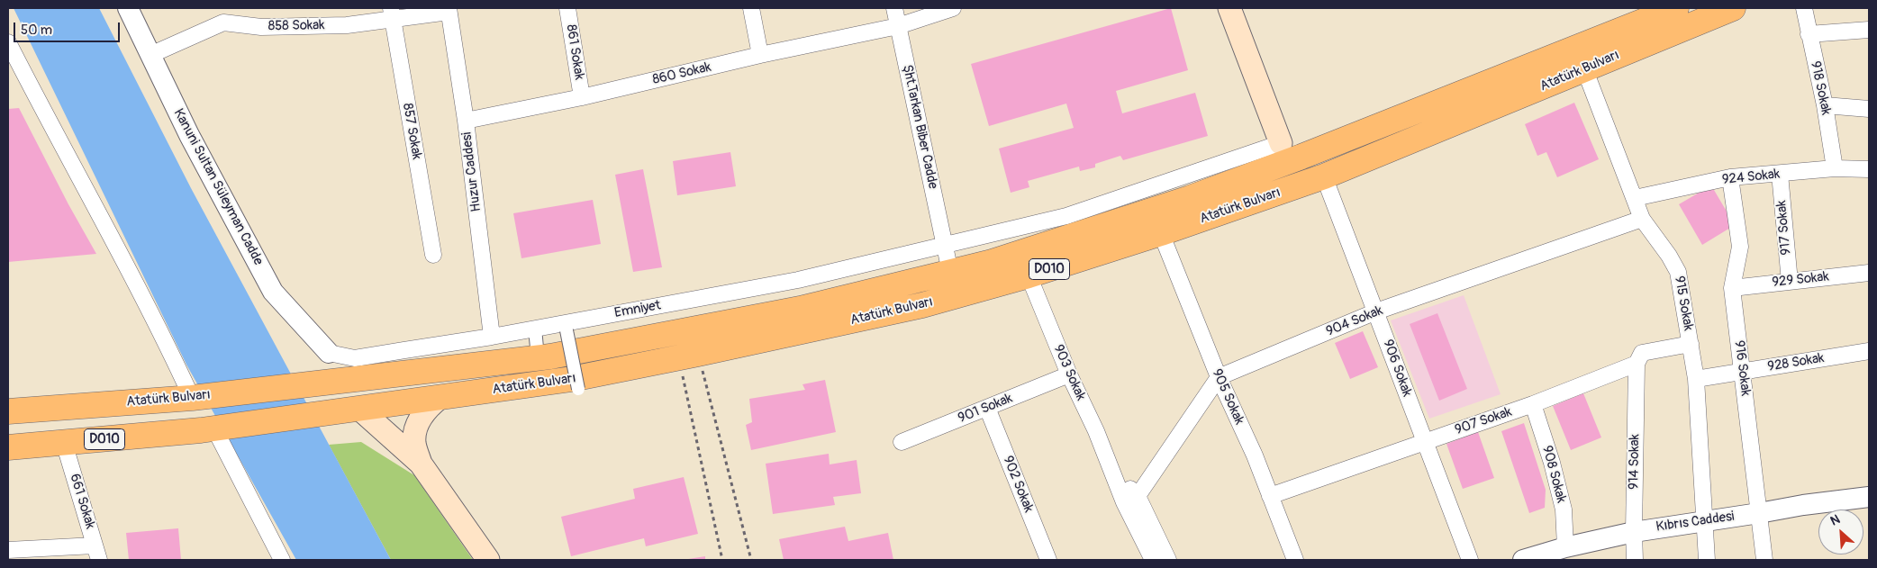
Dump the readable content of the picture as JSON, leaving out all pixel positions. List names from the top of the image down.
{
  "streets": {
    "highway": ["Atatürk Bulvarı", "D010"],
    "street": [
      "858 Sokak",
      "861 Sokak",
      "860 Sokak",
      "918 Sokak",
      "Şht.Tarkan Biber Cadde",
      "857 Sokak",
      "Huzur Caddesi",
      "924 Sokak",
      "Kanuni Sultan Süleyman Cadde",
      "917 Sokak",
      "929 Sokak",
      "915 Sokak",
      "Emniyet",
      "904 Sokak",
      "928 Sokak",
      "906 Sokak",
      "916 Sokak",
      "903 Sokak",
      "905 Sokak",
      "901 Sokak",
      "907 Sokak",
      "914 Sokak",
      "908 Sokak",
      "902 Sokak",
      "661 Sokak",
      "Kıbrıs Caddesi"
    ]
  },
  "crossings": [
    ["858 Sokak", "857 Sokak"],
    ["858 Sokak", "Huzur Caddesi"],
    ["858 Sokak", "Kanuni Sultan Süleyman Cadde"],
    ["861 Sokak", "860 Sokak"],
    ["Atatürk Bulvarı", "Şht.Tarkan Biber Cadde"],
    ["Atatürk Bulvarı", "915 Sokak"],
    ["Atatürk Bulvarı", "906 Sokak"],
    ["Atatürk Bulvarı", "903 Sokak"],
    ["Atatürk Bulvarı", "905 Sokak"],
    ["Atatürk Bulvarı", "661 Sokak"],
    ["860 Sokak", "Şht.Tarkan Biber Cadde"],
    ["860 Sokak", "Huzur Caddesi"],
    ["918 Sokak", "924 Sokak"],
    ["Şht.Tarkan Biber Cadde", "Emniyet"],
    ["Huzur Caddesi", "Emniyet"],
    ["924 Sokak", "917 Sokak"],
    ["924 Sokak", "915 Sokak"],
    ["924 Sokak", "916 Sokak"],
    ["Kanuni Sultan Süleyman Cadde", "Emniyet"],
    ["917 Sokak", "929 Sokak"],
    ["929 Sokak", "916 Sokak"],
    ["915 Sokak", "904 Sokak"],
    ["915 Sokak", "928 Sokak"],
    ["915 Sokak", "907 Sokak"],
    ["915 Sokak", "Kıbrıs Caddesi"],
    ["904 Sokak", "906 Sokak"],
    ["904 Sokak", "905 Sokak"],
    ["928 Sokak", "916 Sokak"],
    ["906 Sokak", "907 Sokak"],
    ["916 Sokak", "Kıbrıs Caddesi"],
    ["903 Sokak", "901 Sokak"],
    ["905 Sokak", "907 Sokak"],
    ["901 Sokak", "902 Sokak"],
    ["907 Sokak", "914 Sokak"],
    ["907 Sokak", "908 Sokak"],
    ["914 Sokak", "Kıbrıs Caddesi"],
    ["908 Sokak", "Kıbrıs Caddesi"]
  ],
  "scale_bar": "50 m",
  "north": "top left"
}
